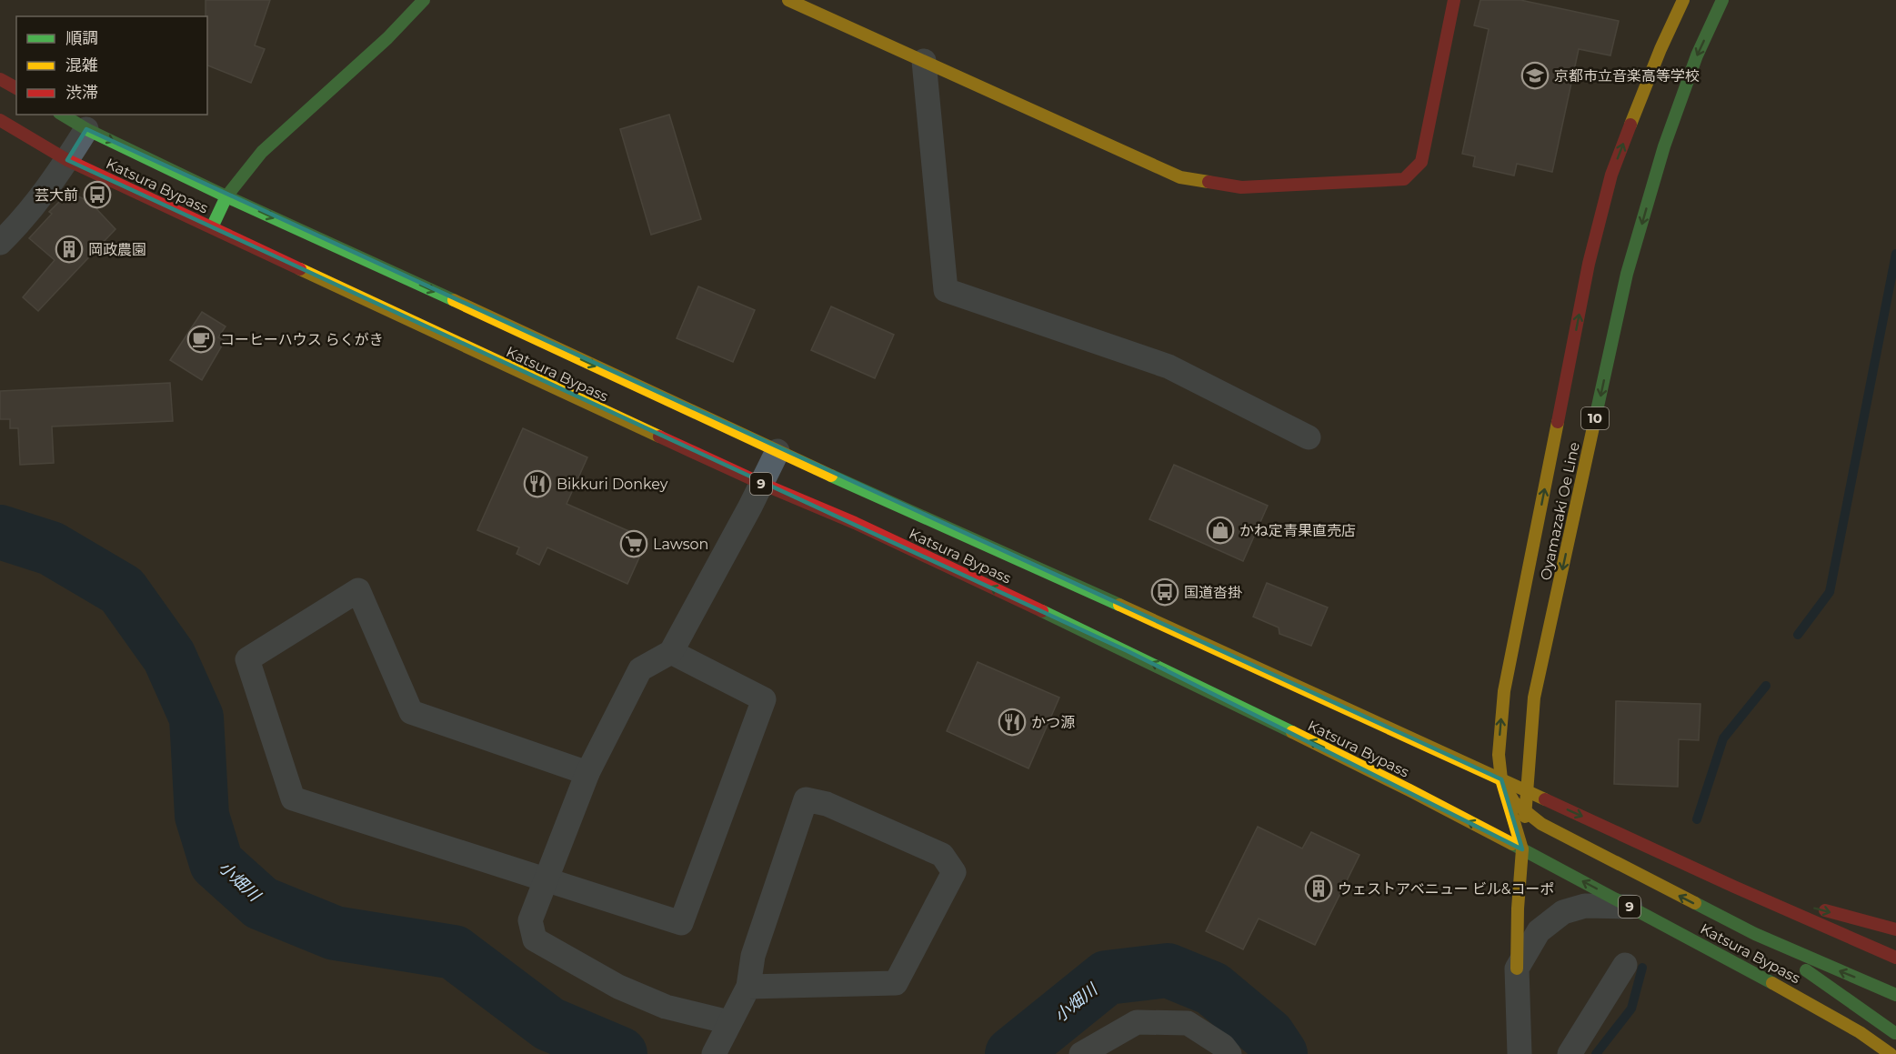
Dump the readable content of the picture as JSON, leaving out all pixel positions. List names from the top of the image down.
{
  "streets": {
    "main road": [
      "Katsura Bypass",
      "10",
      "9",
      "Oyamazaki Oe Line"
    ]
  },
  "crossings": [
    ["Katsura Bypass", "10"],
    ["Katsura Bypass", "Oyamazaki Oe Line"],
    ["10", "Oyamazaki Oe Line"]
  ],
  "water": ["小畑川"],
  "places": {
    "school or university": ["京都市立音楽高等学校"],
    "bus stop": ["芸大前", "国道沓掛"],
    "building": ["岡政農園", "ウェストアベニュー ビル&コーポ"],
    "cafe": ["コーヒーハウス らくがき"],
    "restaurant": ["Bikkuri Donkey", "かつ源"],
    "shop": ["かね定青果直売店"],
    "supermarket": ["Lawson"]
  },
  "legend": ["順調", "混雑", "渋滞"]
}
